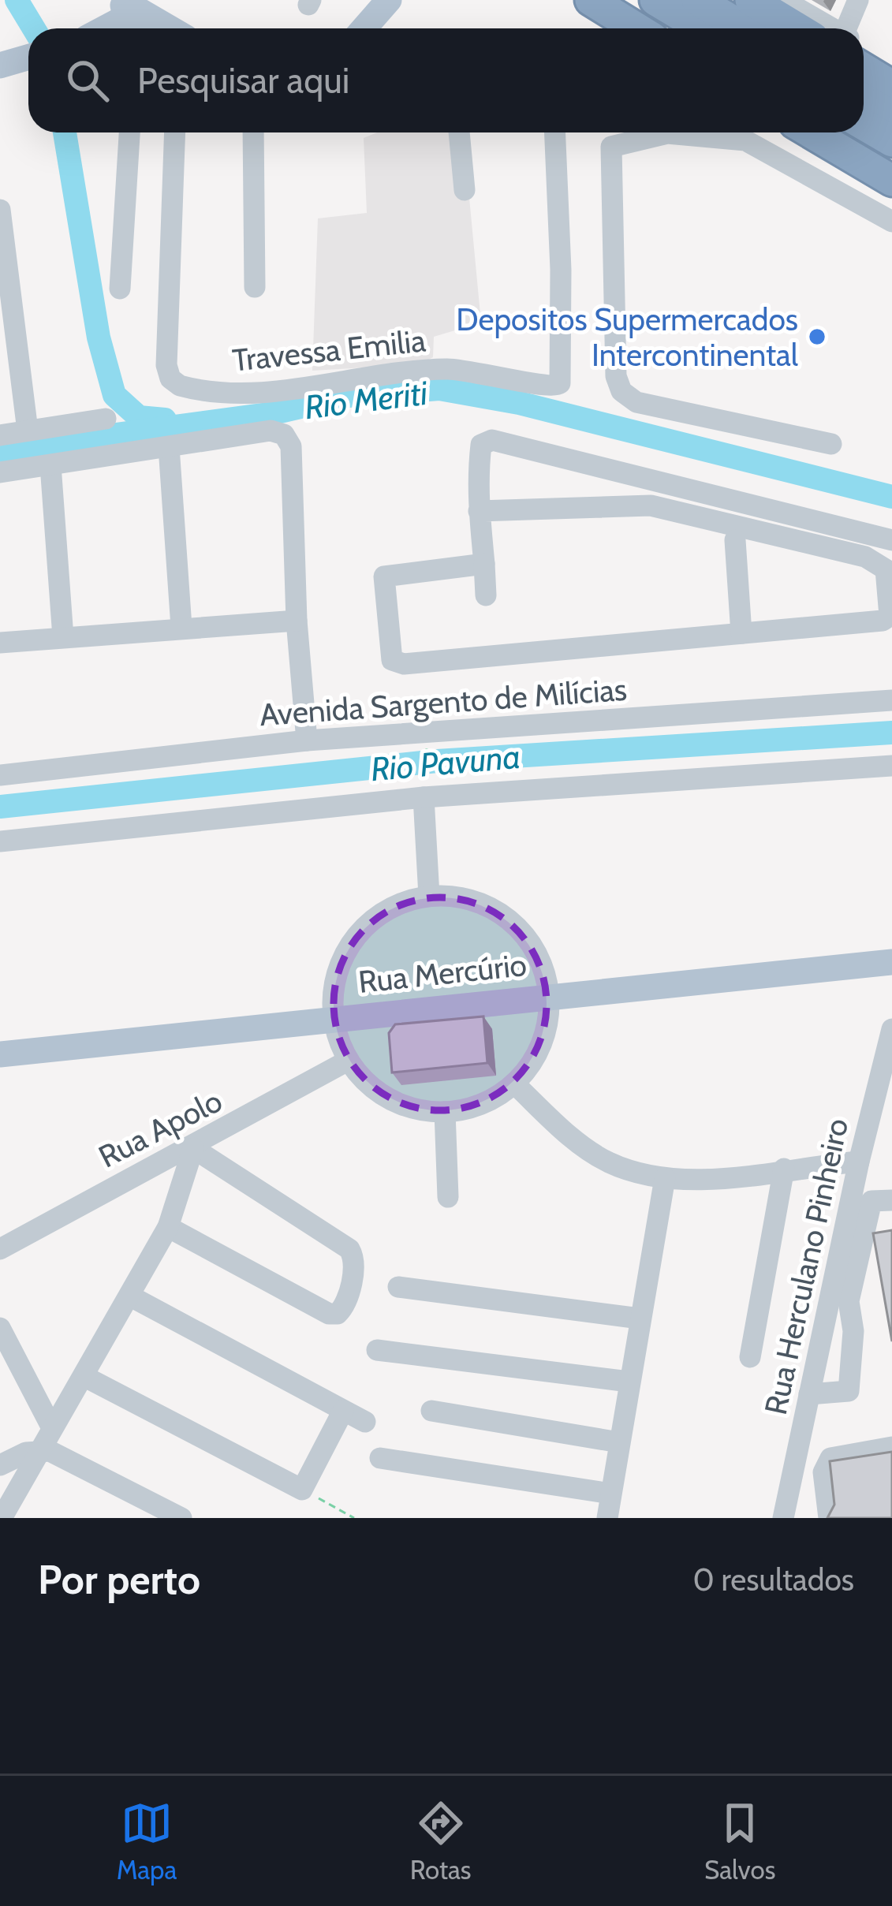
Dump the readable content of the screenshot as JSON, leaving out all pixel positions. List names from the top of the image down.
{
  "streets": {
    "main road": ["Rua Mercúrio"],
    "street": [
      "Travessa Emilia",
      "Avenida Sargento de Milícias",
      "Rua Apolo",
      "Rua Herculano Pinheiro"
    ]
  },
  "water": ["Rio Meriti", "Rio Pavuna"],
  "places": ["Depositos Supermercados Intercontinental"],
  "page": {
    "search": "Pesquisar aqui",
    "heading": ["Por perto", "0 resultados"],
    "nav": ["Mapa", "Rotas", "Salvos"]
  }
}
